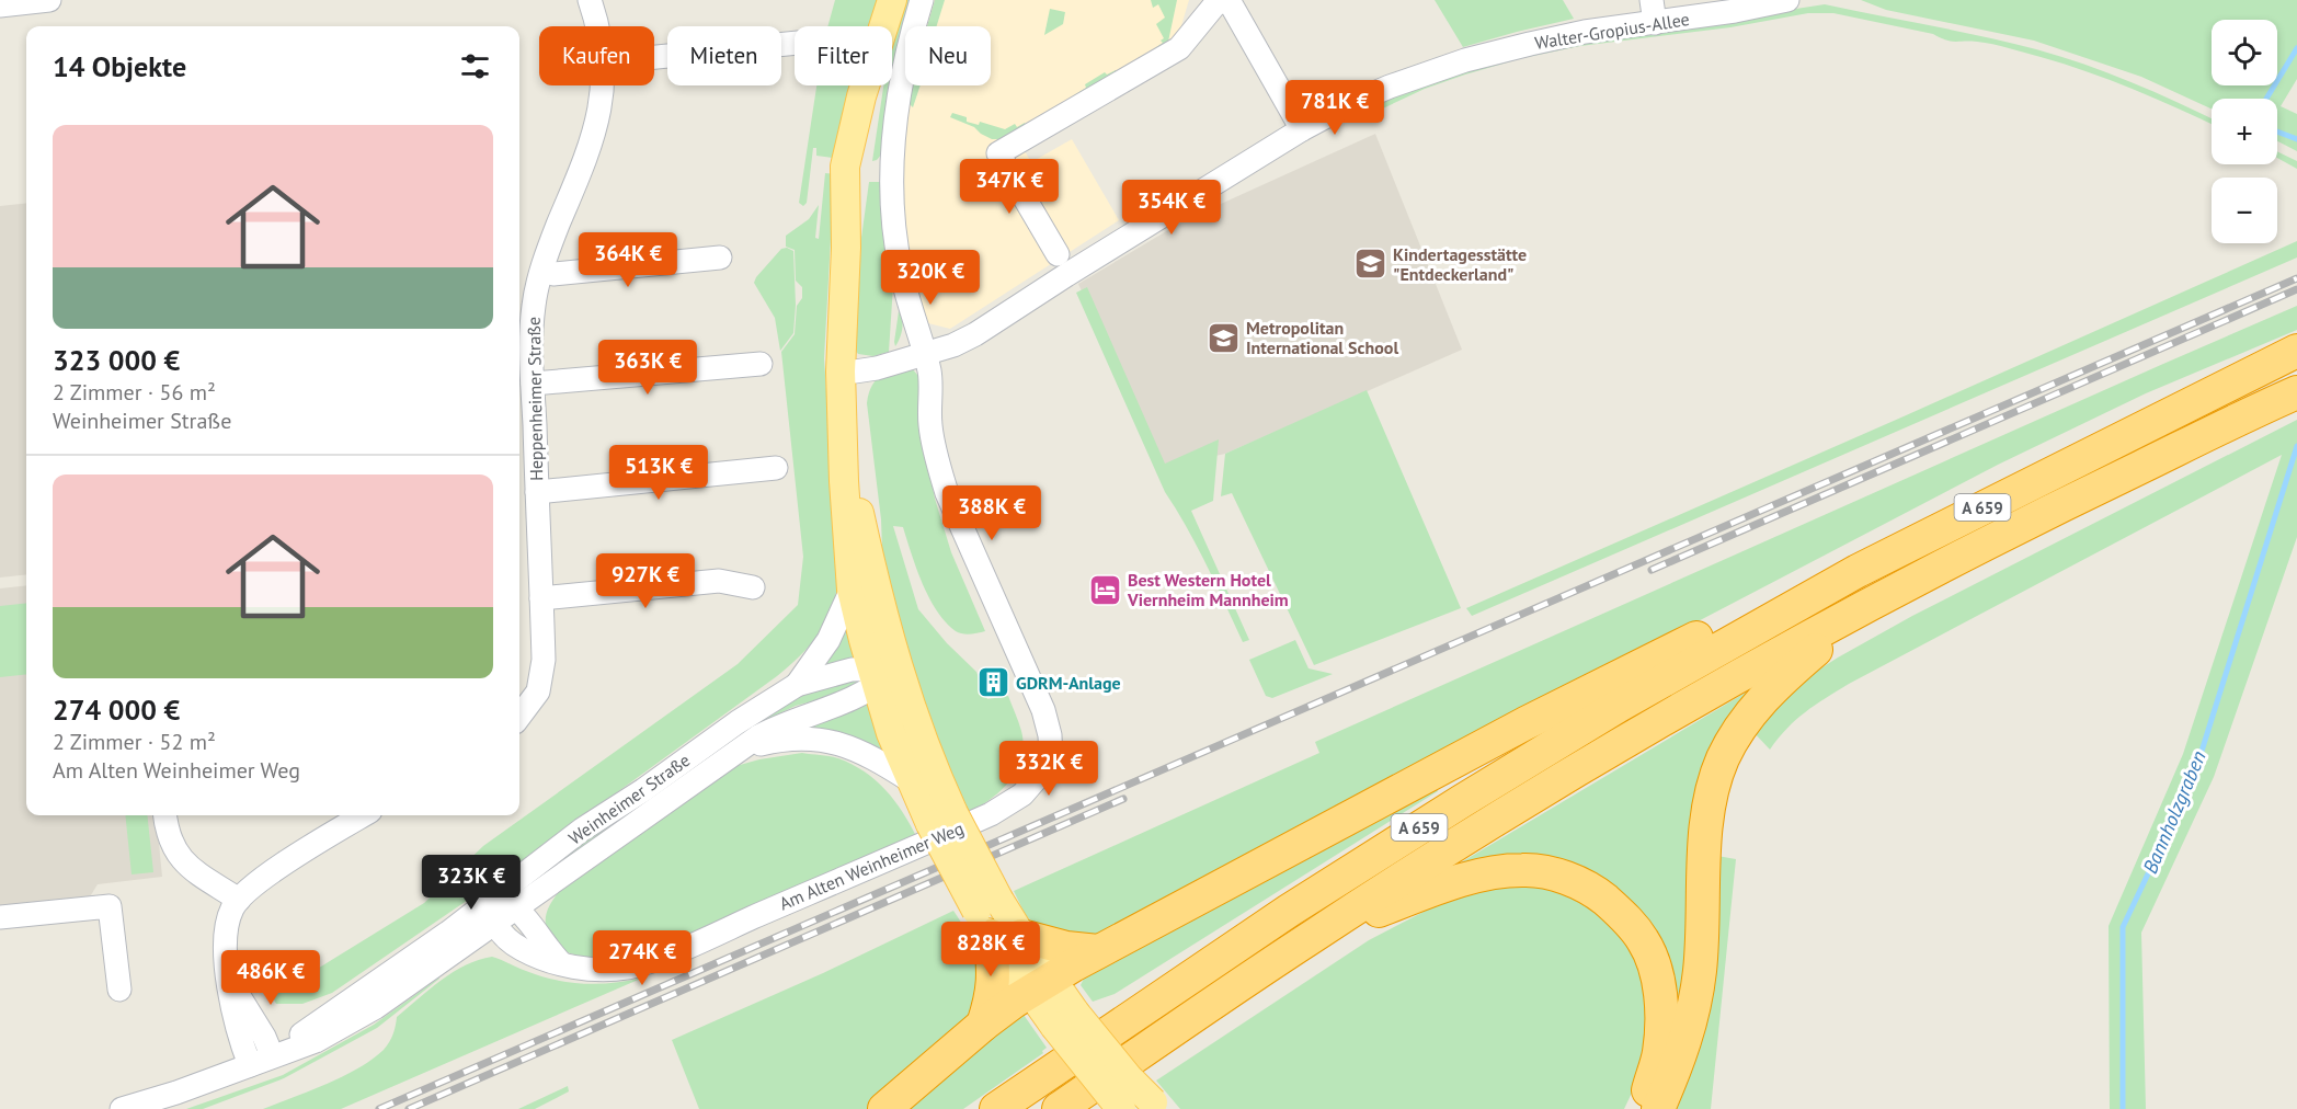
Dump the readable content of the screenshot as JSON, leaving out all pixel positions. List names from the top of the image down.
{
  "streets": {
    "highway": ["A 659"],
    "street": [
      "Walter-Gropius-Allee",
      "Heppenheimer Straße",
      "Weinheimer Straße",
      "Am Alten Weinheimer Weg"
    ]
  },
  "crossings": [
    ["Walter-Gropius-Allee", "Am Alten Weinheimer Weg"],
    ["Weinheimer Straße", "Am Alten Weinheimer Weg"]
  ],
  "water": ["Bannholzgraben"],
  "places": {
    "school or university": ["Kindertagesstätte \"Entdeckerland\"", "Metropolitan International School"],
    "hotel": ["Best Western Hotel Viernheim Mannheim"],
    "building": ["GDRM-Anlage"]
  },
  "page": {
    "map_buttons": ["+", "−"],
    "chip": [
      "Kaufen",
      "Mieten",
      "Filter",
      "Neu"
    ],
    "heading": "14 Objekte",
    "price": [
      "781K €",
      "347K €",
      "354K €",
      "364K €",
      "320K €",
      "363K €",
      "513K €",
      "388K €",
      "927K €",
      "332K €",
      "323K €",
      "828K €",
      "274K €",
      "486K €"
    ],
    "list": [
      {
        "name": "323 000 €",
        "note": "2 Zimmer · 56 m² · Weinheimer Straße"
      },
      {
        "name": "274 000 €",
        "note": "2 Zimmer · 52 m² · Am Alten Weinheimer Weg"
      }
    ]
  }
}
